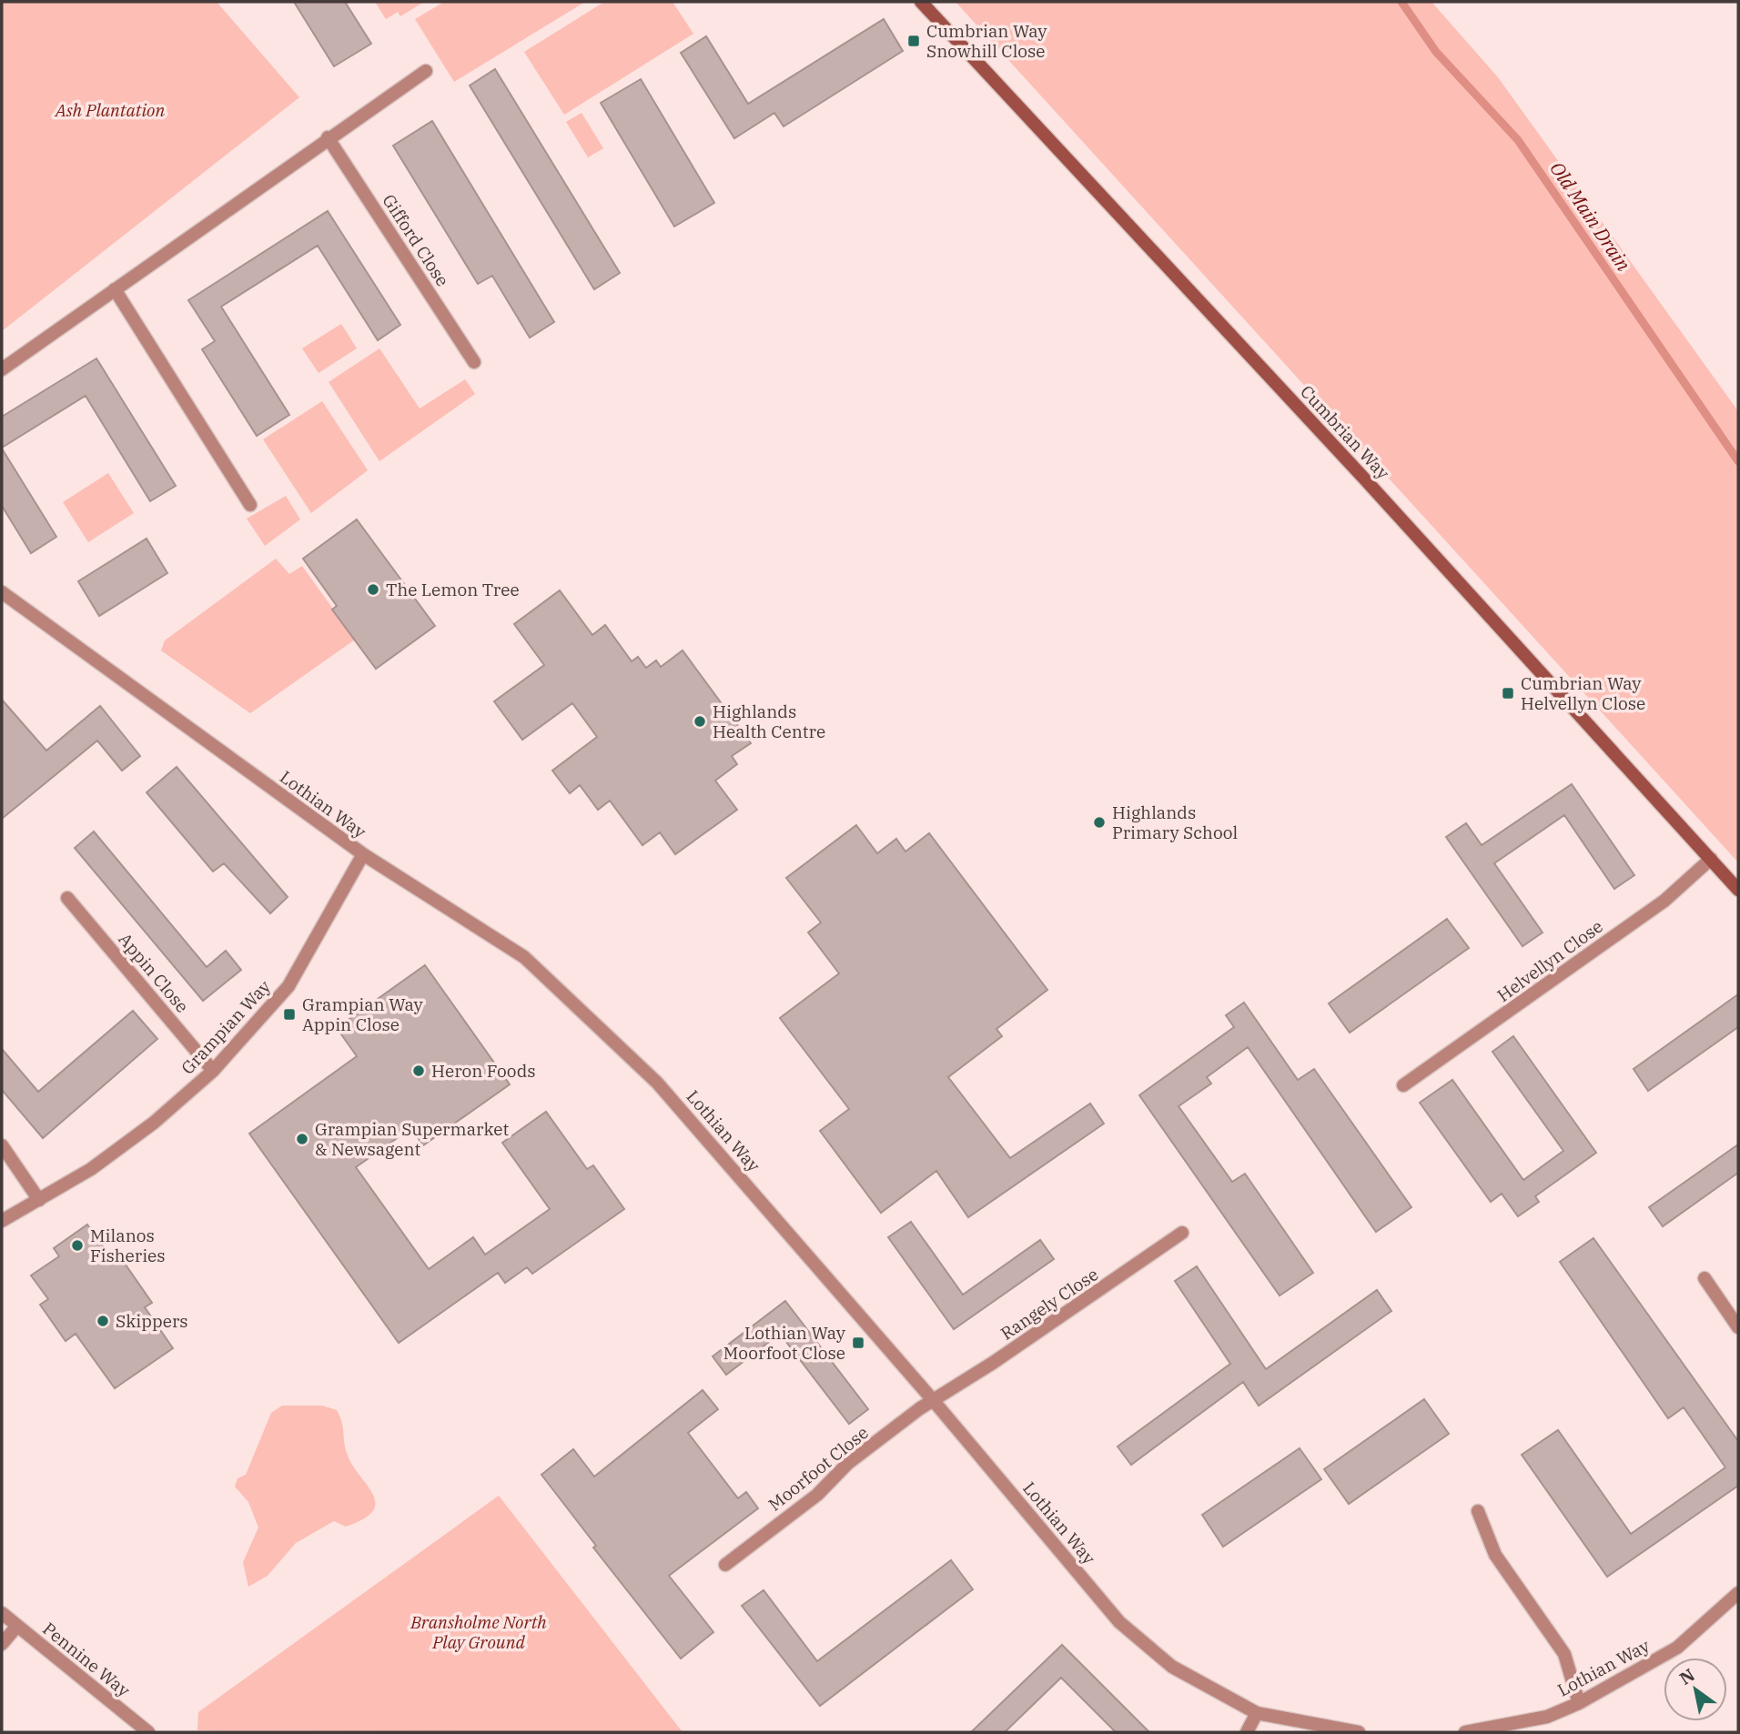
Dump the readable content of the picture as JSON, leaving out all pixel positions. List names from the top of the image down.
{
  "streets": {
    "street": [
      "Gifford Close",
      "Cumbrian Way",
      "Lothian Way",
      "Helvellyn Close",
      "Appin Close",
      "Grampian Way",
      "Rangely Close",
      "Moorfoot Close",
      "Pennine Way"
    ]
  },
  "crossings": [
    ["Cumbrian Way", "Helvellyn Close"],
    ["Lothian Way", "Grampian Way"],
    ["Lothian Way", "Rangely Close"],
    ["Lothian Way", "Moorfoot Close"],
    ["Appin Close", "Grampian Way"],
    ["Rangely Close", "Moorfoot Close"]
  ],
  "water": ["Old Main Drain"],
  "parks": ["Ash Plantation", "Bransholme North Play Ground"],
  "places": {
    "transit": [
      "Cumbrian Way Snowhill Close",
      "Cumbrian Way Helvellyn Close",
      "Grampian Way Appin Close",
      "Lothian Way Moorfoot Close"
    ],
    "other": [
      "The Lemon Tree",
      "Highlands Health Centre",
      "Highlands Primary School",
      "Heron Foods",
      "Grampian Supermarket & Newsagent",
      "Milanos Fisheries",
      "Skippers"
    ]
  },
  "north": "top left"
}
